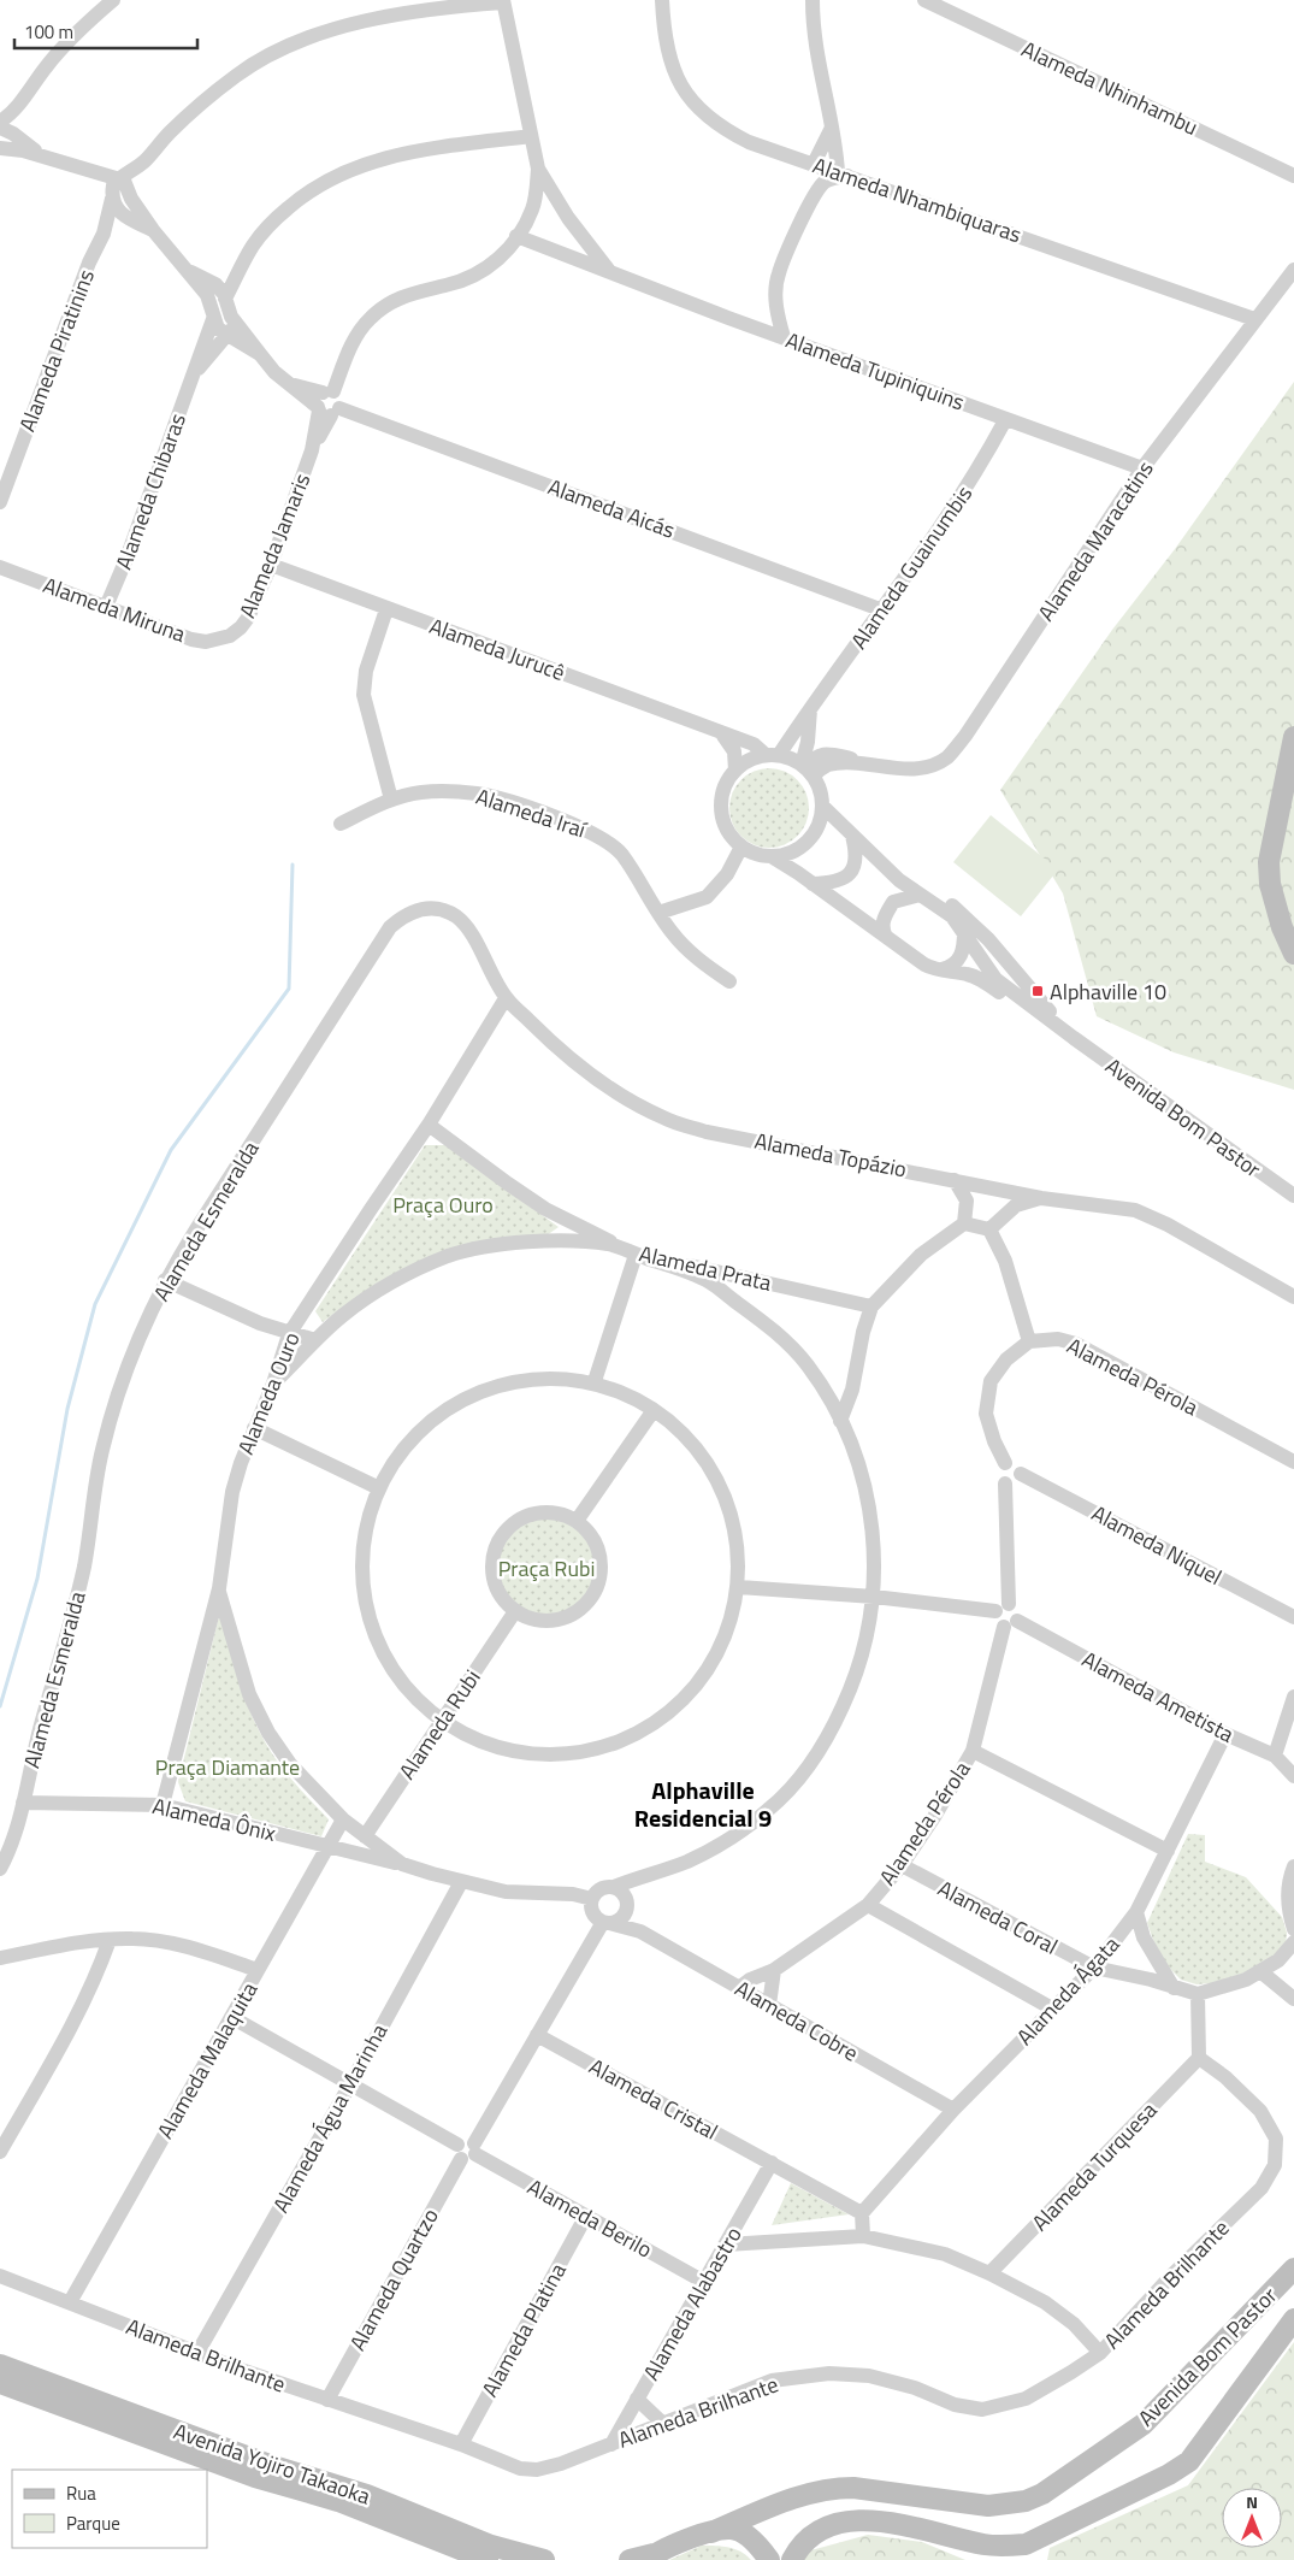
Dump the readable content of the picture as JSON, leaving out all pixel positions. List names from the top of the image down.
{
  "streets": {
    "street": [
      "Alameda Nhinhambu",
      "Alameda Nhambiquaras",
      "Alameda Piratinins",
      "Alameda Tupiniquins",
      "Alameda Chibaras",
      "Alameda Aicás",
      "Alameda Maracatins",
      "Alameda Jamaris",
      "Alameda Guainumbis",
      "Alameda Miruna",
      "Alameda Jurucê",
      "Alameda Iraí",
      "Avenida Bom Pastor",
      "Alameda Topázio",
      "Alameda Esmeralda",
      "Alameda Prata",
      "Alameda Pérola",
      "Alameda Ouro",
      "Alameda Niquel",
      "Alameda Ametista",
      "Alameda Rubi",
      "Alameda Ônix",
      "Alameda Coral",
      "Alameda Ágata",
      "Alameda Cobre",
      "Alameda Malaquita",
      "Alameda Cristal",
      "Alameda Água Marinha",
      "Alameda Turquesa",
      "Alameda Berilo",
      "Alameda Quartzo",
      "Alameda Brilhante",
      "Alameda Alabastro",
      "Alameda Platina",
      "Avenida Yojiro Takaoka"
    ]
  },
  "crossings": [
    ["Alameda Nhambiquaras", "Alameda Maracatins"],
    ["Alameda Tupiniquins", "Alameda Maracatins"],
    ["Alameda Tupiniquins", "Alameda Guainumbis"],
    ["Alameda Chibaras", "Alameda Aicás"],
    ["Alameda Chibaras", "Alameda Miruna"],
    ["Alameda Aicás", "Alameda Jamaris"],
    ["Alameda Aicás", "Alameda Guainumbis"],
    ["Alameda Maracatins", "Alameda Guainumbis"],
    ["Alameda Maracatins", "Alameda Jurucê"],
    ["Alameda Maracatins", "Avenida Bom Pastor"],
    ["Alameda Jamaris", "Alameda Miruna"],
    ["Alameda Jamaris", "Alameda Jurucê"],
    ["Alameda Guainumbis", "Alameda Jurucê"],
    ["Alameda Guainumbis", "Avenida Bom Pastor"],
    ["Alameda Jurucê", "Avenida Bom Pastor"],
    ["Alameda Topázio", "Alameda Esmeralda"],
    ["Alameda Topázio", "Alameda Ouro"],
    ["Alameda Esmeralda", "Alameda Ônix"],
    ["Alameda Prata", "Alameda Ouro"],
    ["Alameda Pérola", "Alameda Ametista"],
    ["Alameda Pérola", "Alameda Coral"],
    ["Alameda Pérola", "Alameda Cobre"],
    ["Alameda Ouro", "Alameda Ônix"],
    ["Alameda Ametista", "Alameda Ágata"],
    ["Alameda Ônix", "Alameda Cobre"],
    ["Alameda Ônix", "Alameda Malaquita"],
    ["Alameda Ônix", "Alameda Água Marinha"],
    ["Alameda Coral", "Alameda Ágata"],
    ["Alameda Ágata", "Alameda Cobre"],
    ["Alameda Ágata", "Alameda Cristal"],
    ["Alameda Malaquita", "Alameda Brilhante"],
    ["Alameda Cristal", "Alameda Alabastro"],
    ["Alameda Água Marinha", "Alameda Brilhante"],
    ["Alameda Turquesa", "Alameda Brilhante"],
    ["Alameda Berilo", "Alameda Alabastro"],
    ["Alameda Berilo", "Alameda Platina"],
    ["Alameda Quartzo", "Alameda Brilhante"],
    ["Alameda Brilhante", "Alameda Alabastro"],
    ["Alameda Brilhante", "Alameda Platina"]
  ],
  "districts": ["Alphaville Residencial 9"],
  "parks": ["Praça Ouro", "Praça Rubi", "Praça Diamante"],
  "places": {
    "transit": ["Alphaville 10"]
  },
  "legend": ["Rua", "Parque"],
  "scale_bar": "100 m",
  "north": "top"
}
